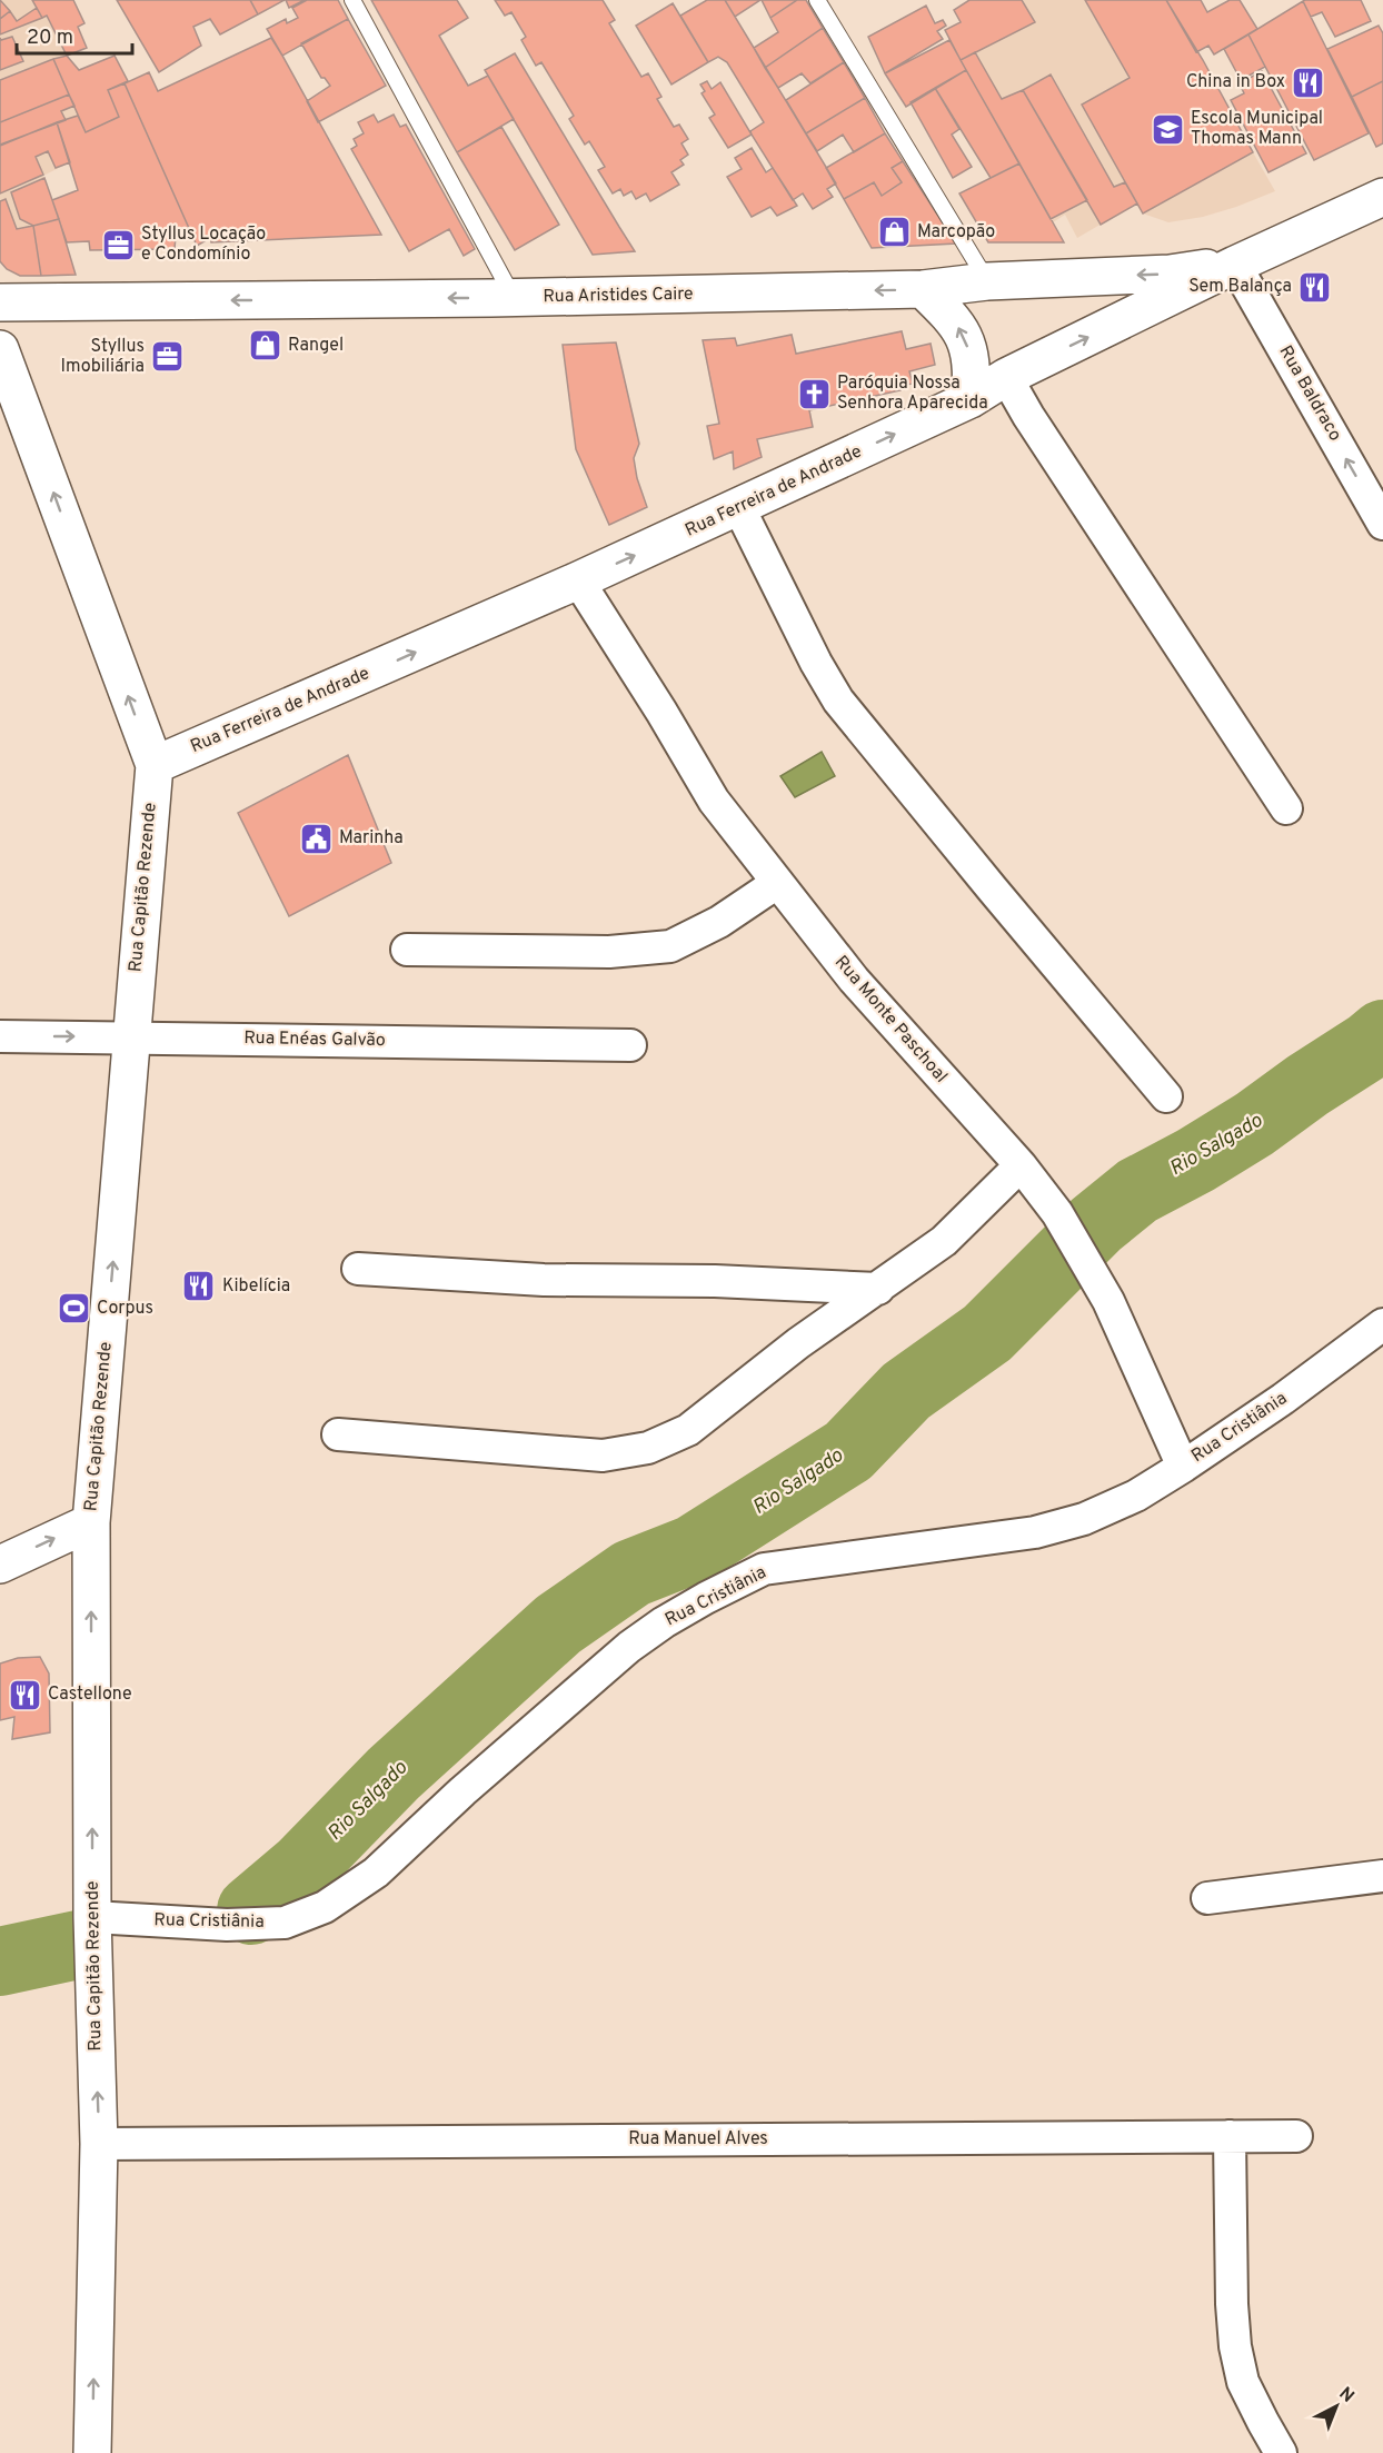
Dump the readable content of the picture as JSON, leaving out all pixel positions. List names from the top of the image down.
{
  "streets": {
    "street": [
      "Rua Aristides Caire",
      "Rua Baldraco",
      "Rua Ferreira de Andrade",
      "Rua Capitão Rezende",
      "Rua Monte Paschoal",
      "Rua Enéas Galvão",
      "Rua Cristiânia",
      "Rua Manuel Alves"
    ]
  },
  "crossings": [
    ["Rua Aristides Caire", "Rua Baldraco"],
    ["Rua Aristides Caire", "Rua Ferreira de Andrade"],
    ["Rua Baldraco", "Rua Ferreira de Andrade"],
    ["Rua Ferreira de Andrade", "Rua Capitão Rezende"],
    ["Rua Ferreira de Andrade", "Rua Monte Paschoal"],
    ["Rua Capitão Rezende", "Rua Enéas Galvão"],
    ["Rua Capitão Rezende", "Rua Cristiânia"],
    ["Rua Capitão Rezende", "Rua Manuel Alves"],
    ["Rua Monte Paschoal", "Rua Cristiânia"]
  ],
  "one_way": ["Rua Aristides Caire", "Rua Ferreira de Andrade", "Rua Capitão Rezende"],
  "water": ["Rio Salgado"],
  "places": {
    "restaurant": [
      "China in Box",
      "Sem Balança",
      "Kibelícia",
      "Castellone"
    ],
    "school or university": ["Escola Municipal Thomas Mann"],
    "shop": ["Marcopão", "Rangel"],
    "office": ["Styllus Locação e Condomínio", "Styllus Imobiliária"],
    "church": ["Paróquia Nossa Senhora Aparecida"],
    "public building": ["Marinha"],
    "sports": ["Corpus"]
  },
  "scale_bar": "20 m",
  "north": "top right"
}
